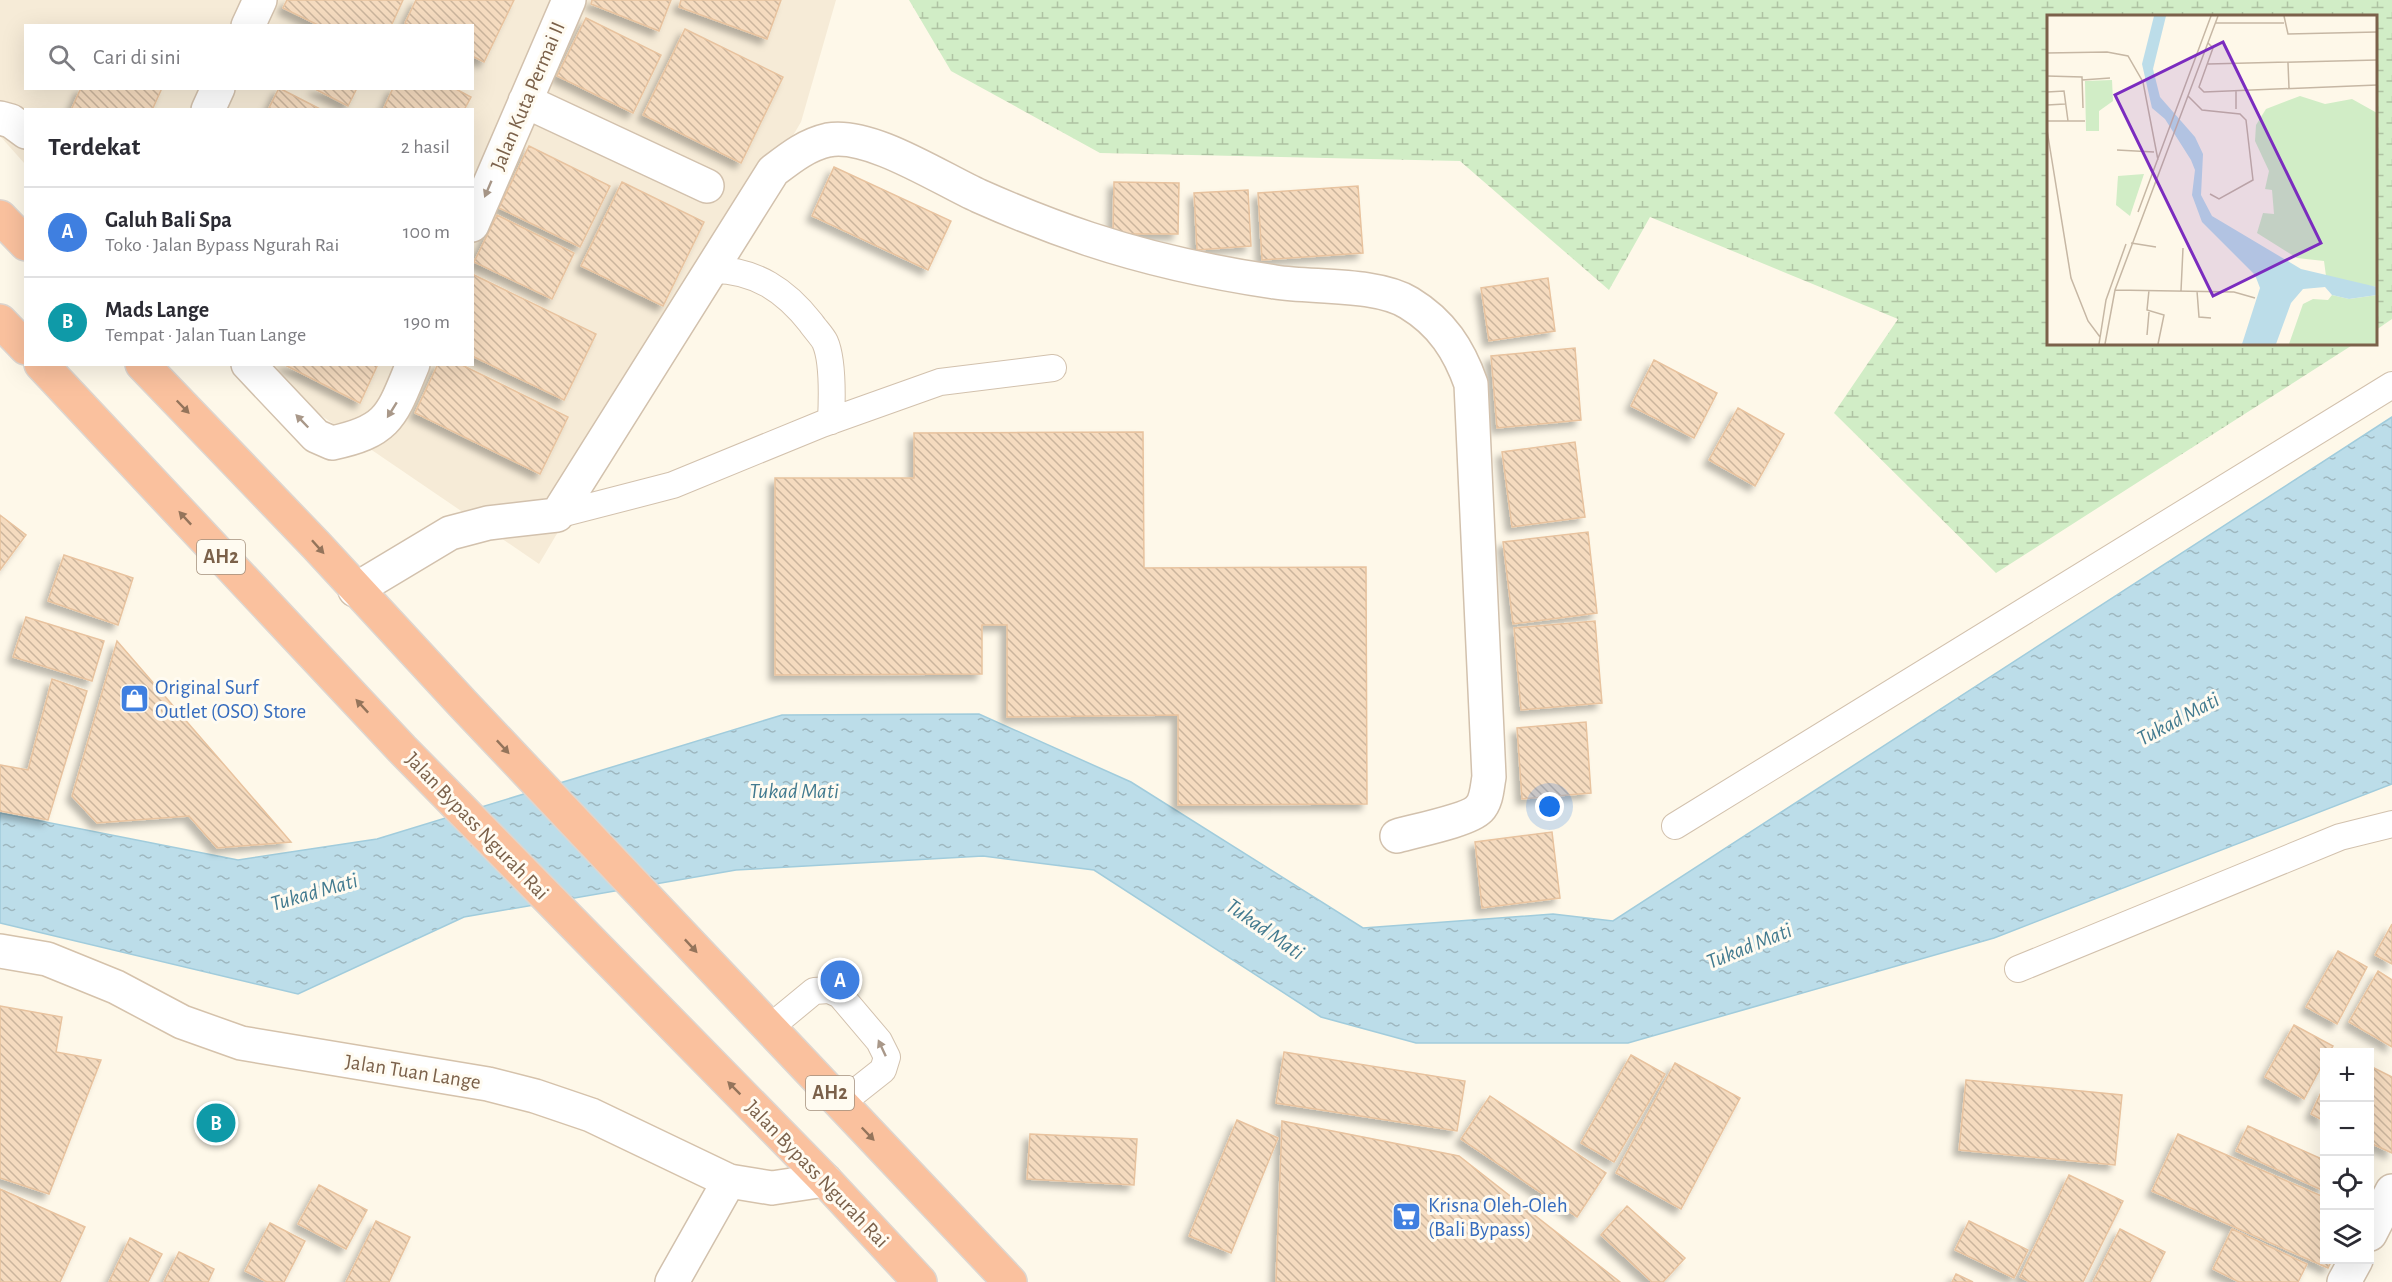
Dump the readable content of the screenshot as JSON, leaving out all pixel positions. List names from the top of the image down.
{
  "streets": {
    "highway": ["AH2", "Jalan Bypass Ngurah Rai"],
    "street": ["Jalan Kuta Permai II", "Jalan Tuan Lange"]
  },
  "crossings": [
    ["Jalan Bypass Ngurah Rai", "Jalan Tuan Lange"]
  ],
  "water": ["Tukad Mati"],
  "places": {
    "shop": ["Original Surf Outlet (OSO) Store"],
    "supermarket": ["Krisna Oleh-Oleh (Bali Bypass)"]
  },
  "page": {
    "search": "Cari di sini",
    "heading": ["Terdekat", "2 hasil"],
    "list": [
      {
        "mark": "A",
        "name": "Galuh Bali Spa",
        "note": "Toko · Jalan Bypass Ngurah Rai",
        "value": "100 m"
      },
      {
        "mark": "B",
        "name": "Mads Lange",
        "note": "Tempat · Jalan Tuan Lange",
        "value": "190 m"
      }
    ],
    "pins": ["A", "B"],
    "map_buttons": ["+", "−"]
  }
}
